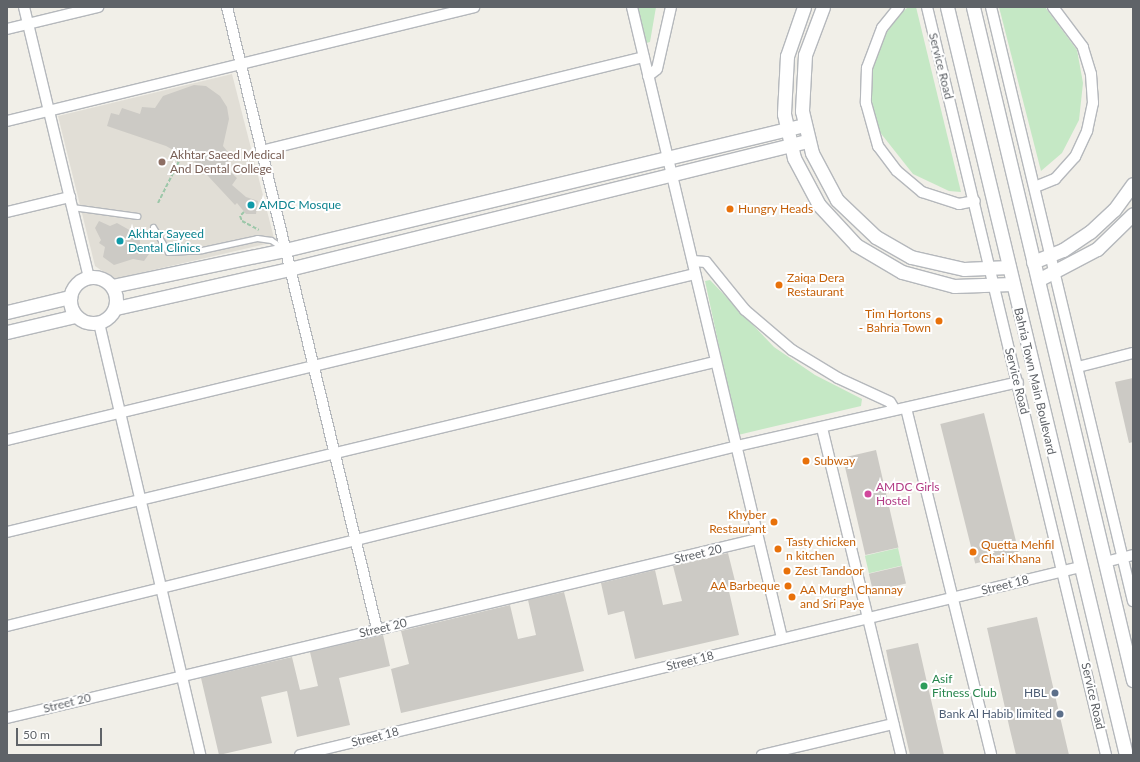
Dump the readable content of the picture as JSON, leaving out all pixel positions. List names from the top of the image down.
{
  "streets": {
    "street": [
      "Service Road",
      "Bahria Town Main Boulevard",
      "Street 20",
      "Street 18"
    ]
  },
  "crossings": [
    ["Service Road", "Street 18"],
    ["Bahria Town Main Boulevard", "Street 18"]
  ],
  "places": [
    "Akhtar Saeed Medical And Dental College",
    "AMDC Mosque",
    "Hungry Heads",
    "Akhtar Sayeed Dental Clinics",
    "Zaiqa Dera Restaurant",
    "Tim Hortons - Bahria Town",
    "Subway",
    "AMDC Girls Hostel",
    "Khyber Restaurant",
    "Tasty chicken n kitchen",
    "Quetta Mehfil Chai Khana",
    "Zest Tandoor",
    "AA Barbeque",
    "AA Murgh Channay and Sri Paye",
    "Asif Fitness Club",
    "HBL",
    "Bank Al Habib limited"
  ],
  "scale_bar": "50 m"
}
